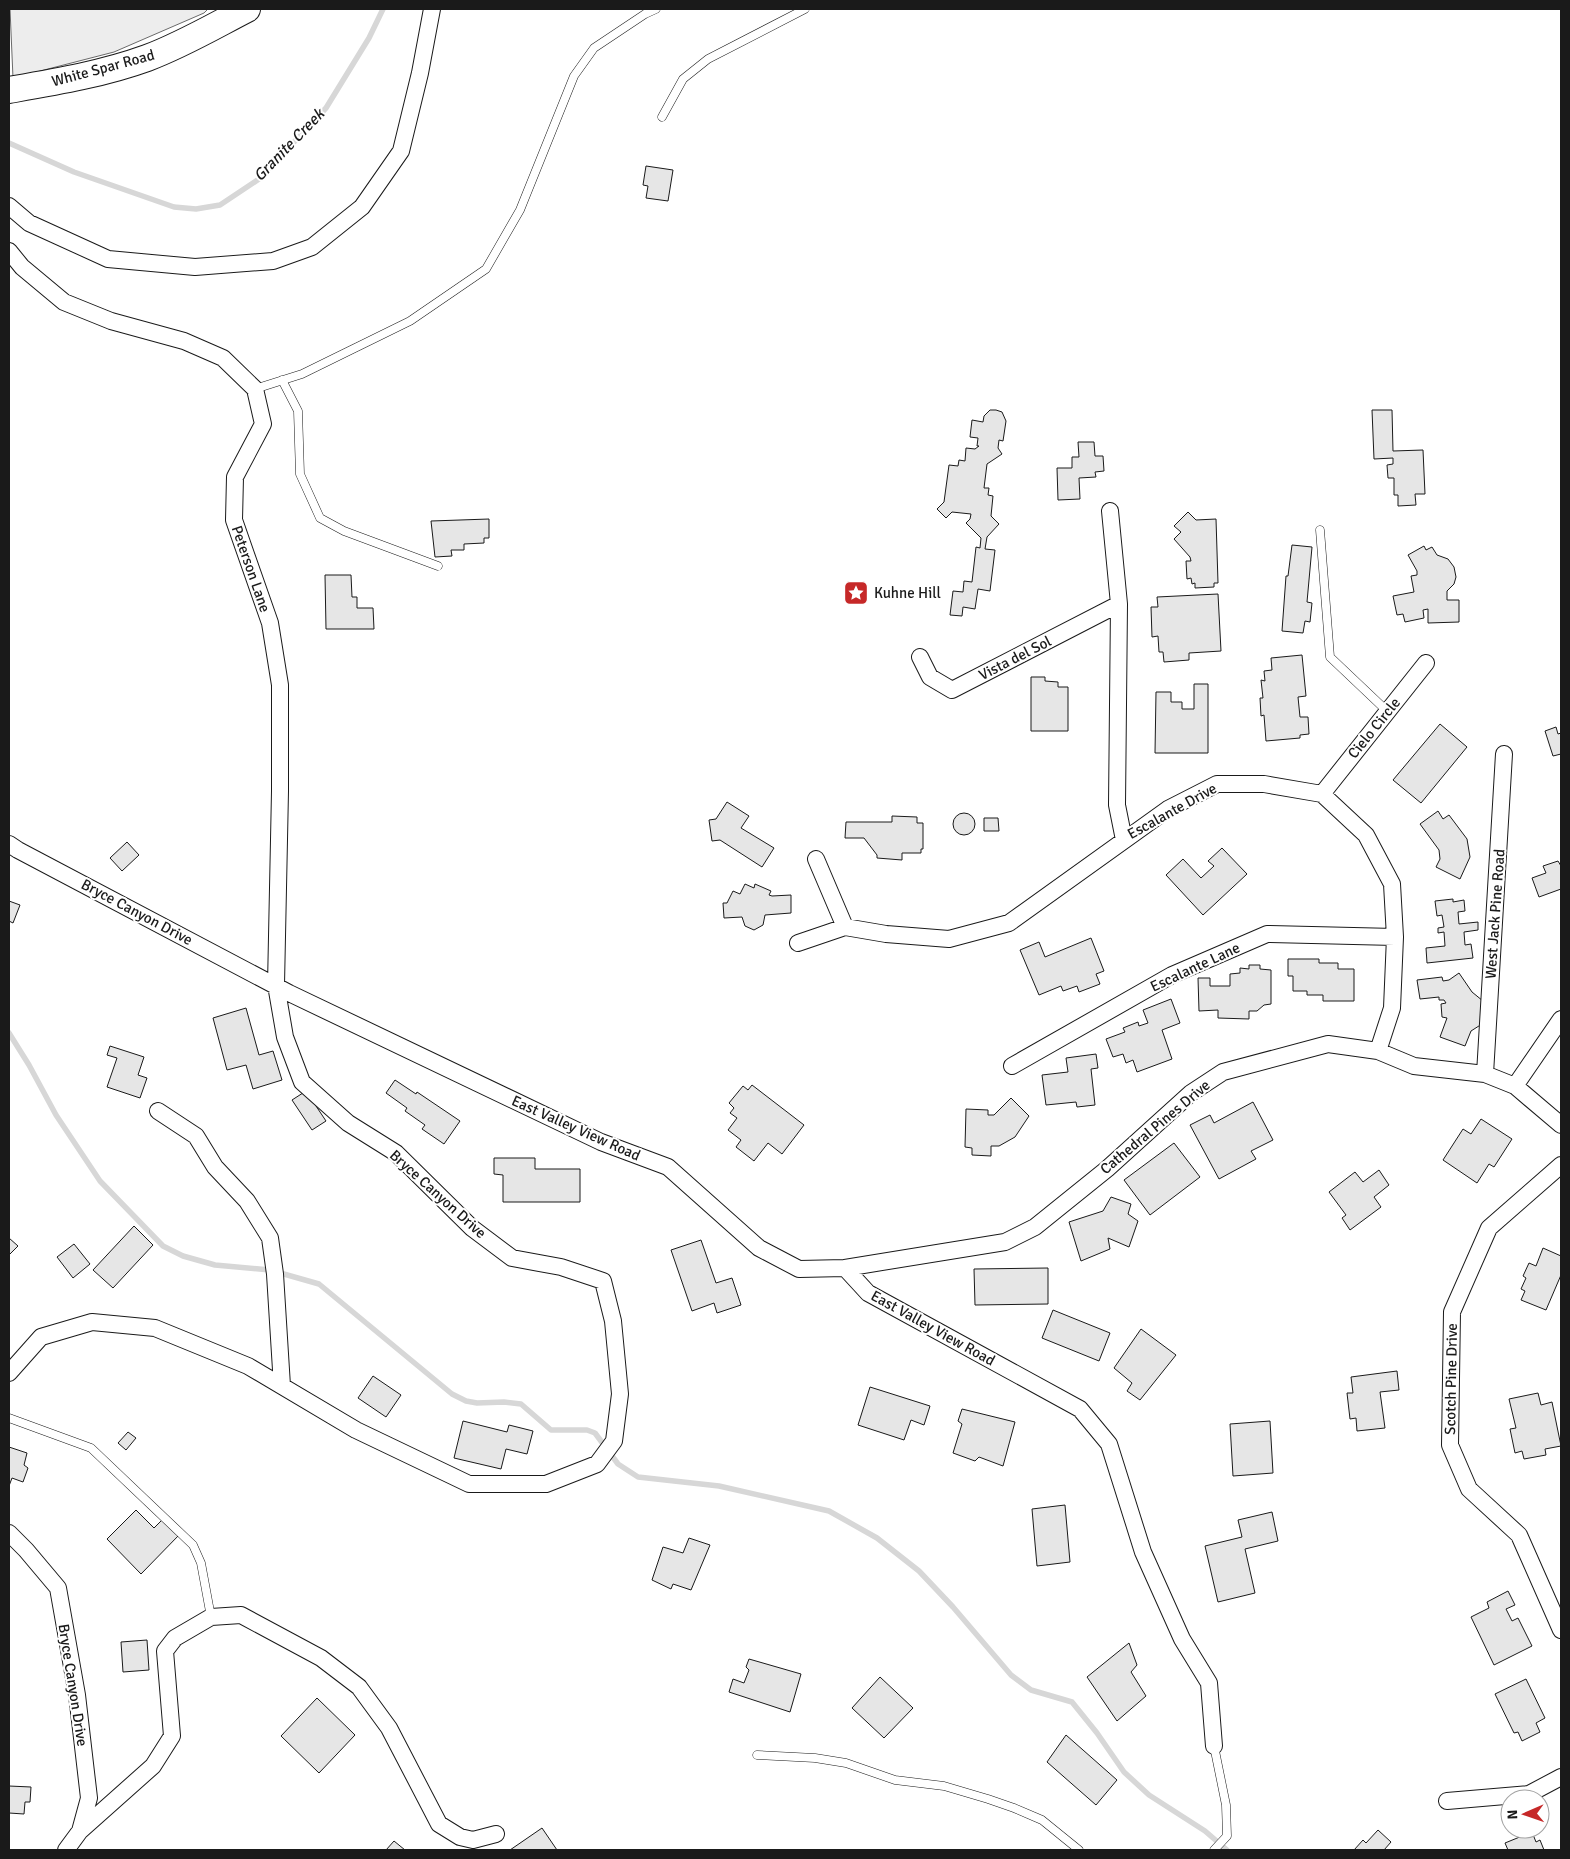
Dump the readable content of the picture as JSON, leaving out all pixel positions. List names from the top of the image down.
{
  "streets": {
    "main road": ["White Spar Road"],
    "street": [
      "Peterson Lane",
      "Vista del Sol",
      "Cielo Circle",
      "Escalante Drive",
      "Bryce Canyon Drive",
      "West Jack Pine Road",
      "Escalante Lane",
      "Cathedral Pines Drive",
      "East Valley View Road",
      "Scotch Pine Drive"
    ]
  },
  "crossings": [
    ["Peterson Lane", "Bryce Canyon Drive"],
    ["Peterson Lane", "East Valley View Road"],
    ["Vista del Sol", "Escalante Drive"],
    ["Cielo Circle", "Escalante Drive"],
    ["Bryce Canyon Drive", "East Valley View Road"],
    ["West Jack Pine Road", "Cathedral Pines Drive"],
    ["Cathedral Pines Drive", "East Valley View Road"]
  ],
  "water": ["Granite Creek"],
  "places": {
    "place": ["Kuhne Hill"]
  },
  "north": "left"
}
